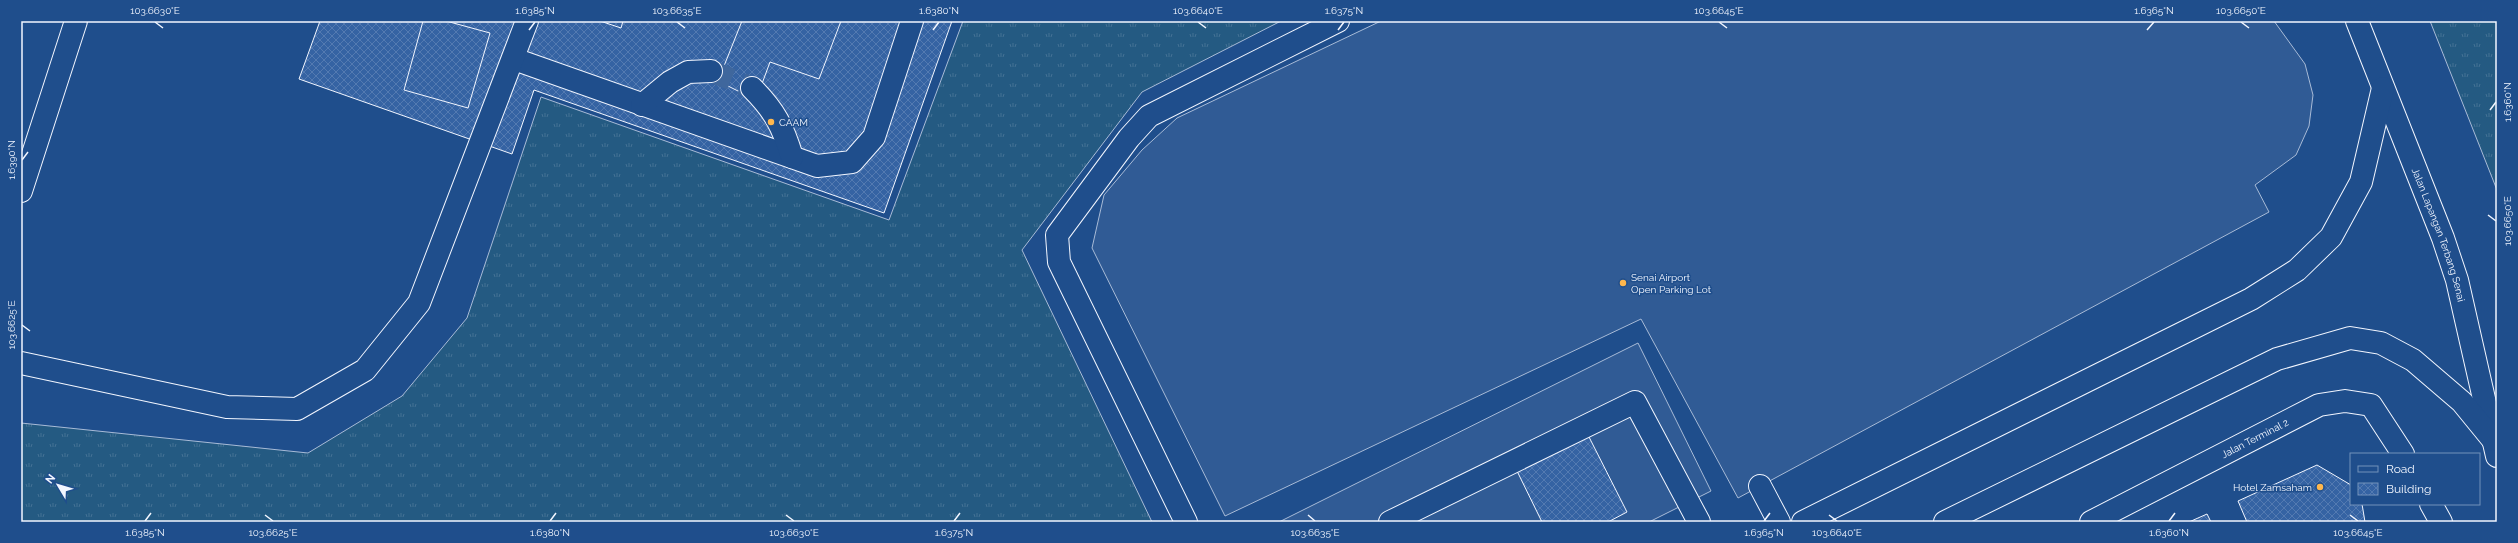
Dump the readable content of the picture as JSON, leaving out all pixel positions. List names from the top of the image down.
{
  "streets": {
    "street": ["Jalan Lapangan Terbang Senai", "Jalan Terminal 2"]
  },
  "places": ["CAAM", "Senai Airport Open Parking Lot", "Hotel Zamsaham"],
  "legend": ["Road", "Building"],
  "north": "top left",
  "coordinates": [
    "103.6630°E",
    "1.6385°N",
    "103.6635°E",
    "1.6380°N",
    "103.6640°E",
    "1.6375°N",
    "103.6645°E",
    "1.6365°N",
    "103.6650°E",
    "1.6360°N",
    "1.6390°N",
    "103.6625°E"
  ]
}
